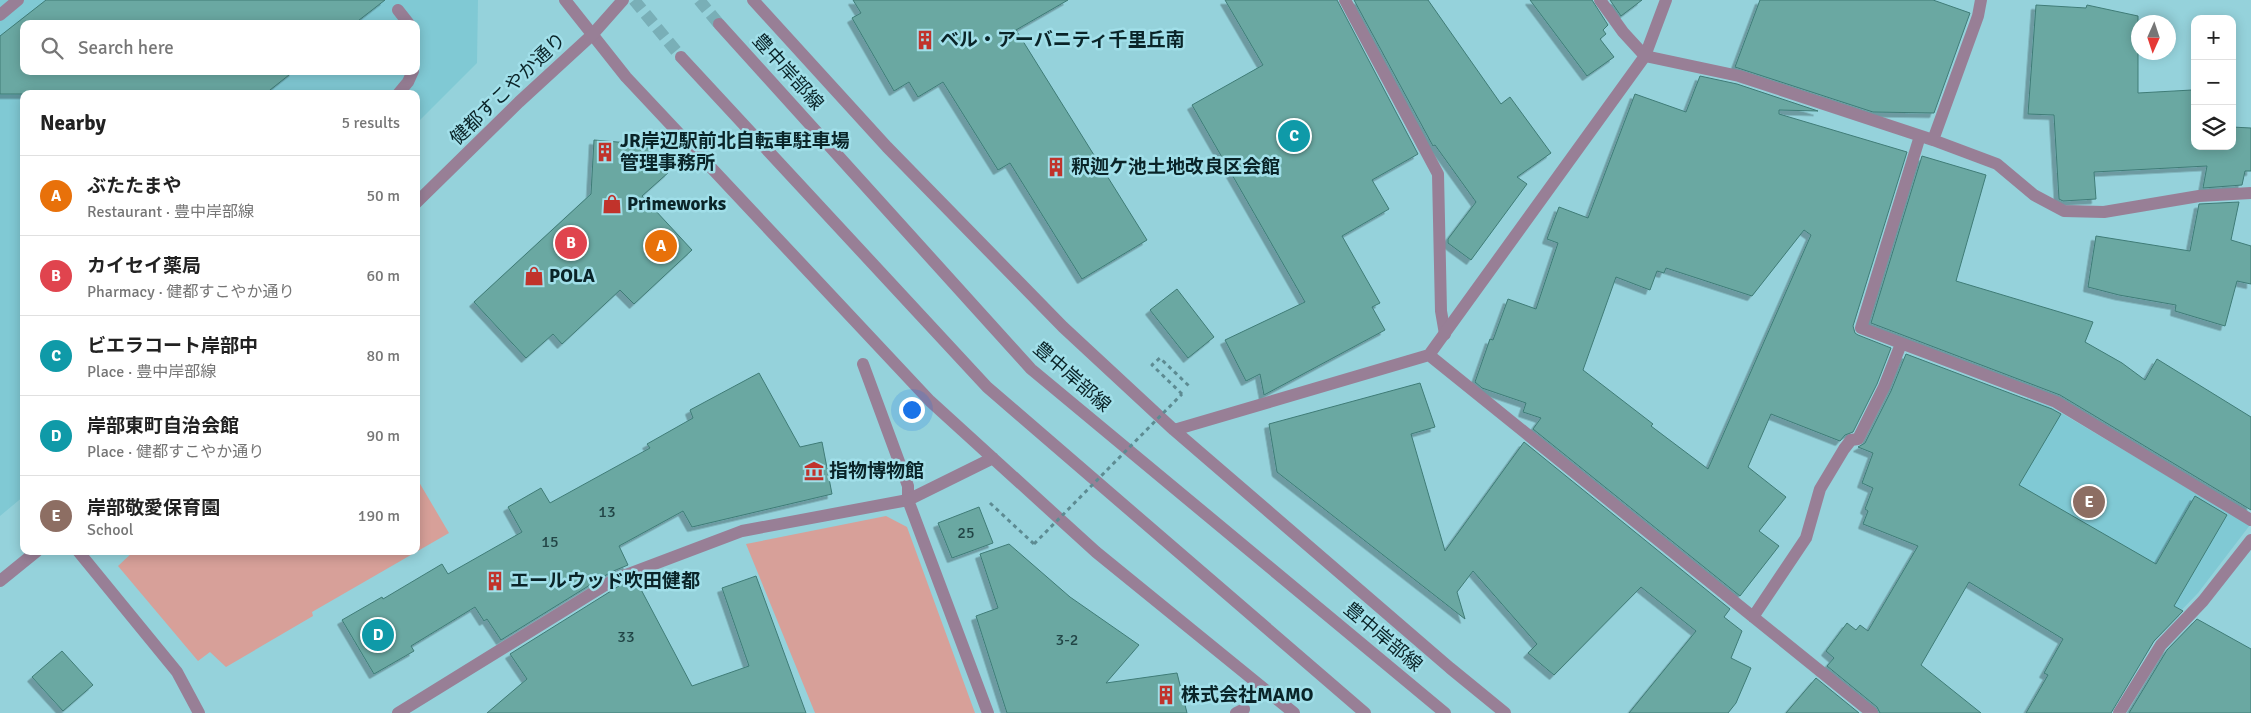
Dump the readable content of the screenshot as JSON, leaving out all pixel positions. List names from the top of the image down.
{
  "streets": {
    "street": ["豊中岸部線", "健都すこやか通り"]
  },
  "places": {
    "building": [
      "ベル・アーバニティ千里丘南",
      "JR岸辺駅前北自転車駐車場 管理事務所",
      "釈迦ケ池土地改良区会館",
      "エールウッド吹田健都",
      "株式会社MAMO"
    ],
    "shop": ["Primeworks", "POLA"],
    "museum": ["指物博物館"]
  },
  "house_numbers": [
    "13",
    "25",
    "15",
    "33",
    "3-2"
  ],
  "north": "bottom",
  "page": {
    "map_buttons": ["+", "−"],
    "search": "Search here",
    "heading": ["Nearby", "5 results"],
    "pins": [
      "C",
      "B",
      "A",
      "E",
      "D"
    ],
    "list": [
      {
        "mark": "A",
        "name": "ぶたたまや",
        "note": "Restaurant · 豊中岸部線",
        "value": "50 m"
      },
      {
        "mark": "B",
        "name": "カイセイ薬局",
        "note": "Pharmacy · 健都すこやか通り",
        "value": "60 m"
      },
      {
        "mark": "C",
        "name": "ビエラコート岸部中",
        "note": "Place · 豊中岸部線",
        "value": "80 m"
      },
      {
        "mark": "D",
        "name": "岸部東町自治会館",
        "note": "Place · 健都すこやか通り",
        "value": "90 m"
      },
      {
        "mark": "E",
        "name": "岸部敬愛保育園",
        "note": "School",
        "value": "190 m"
      }
    ]
  }
}
